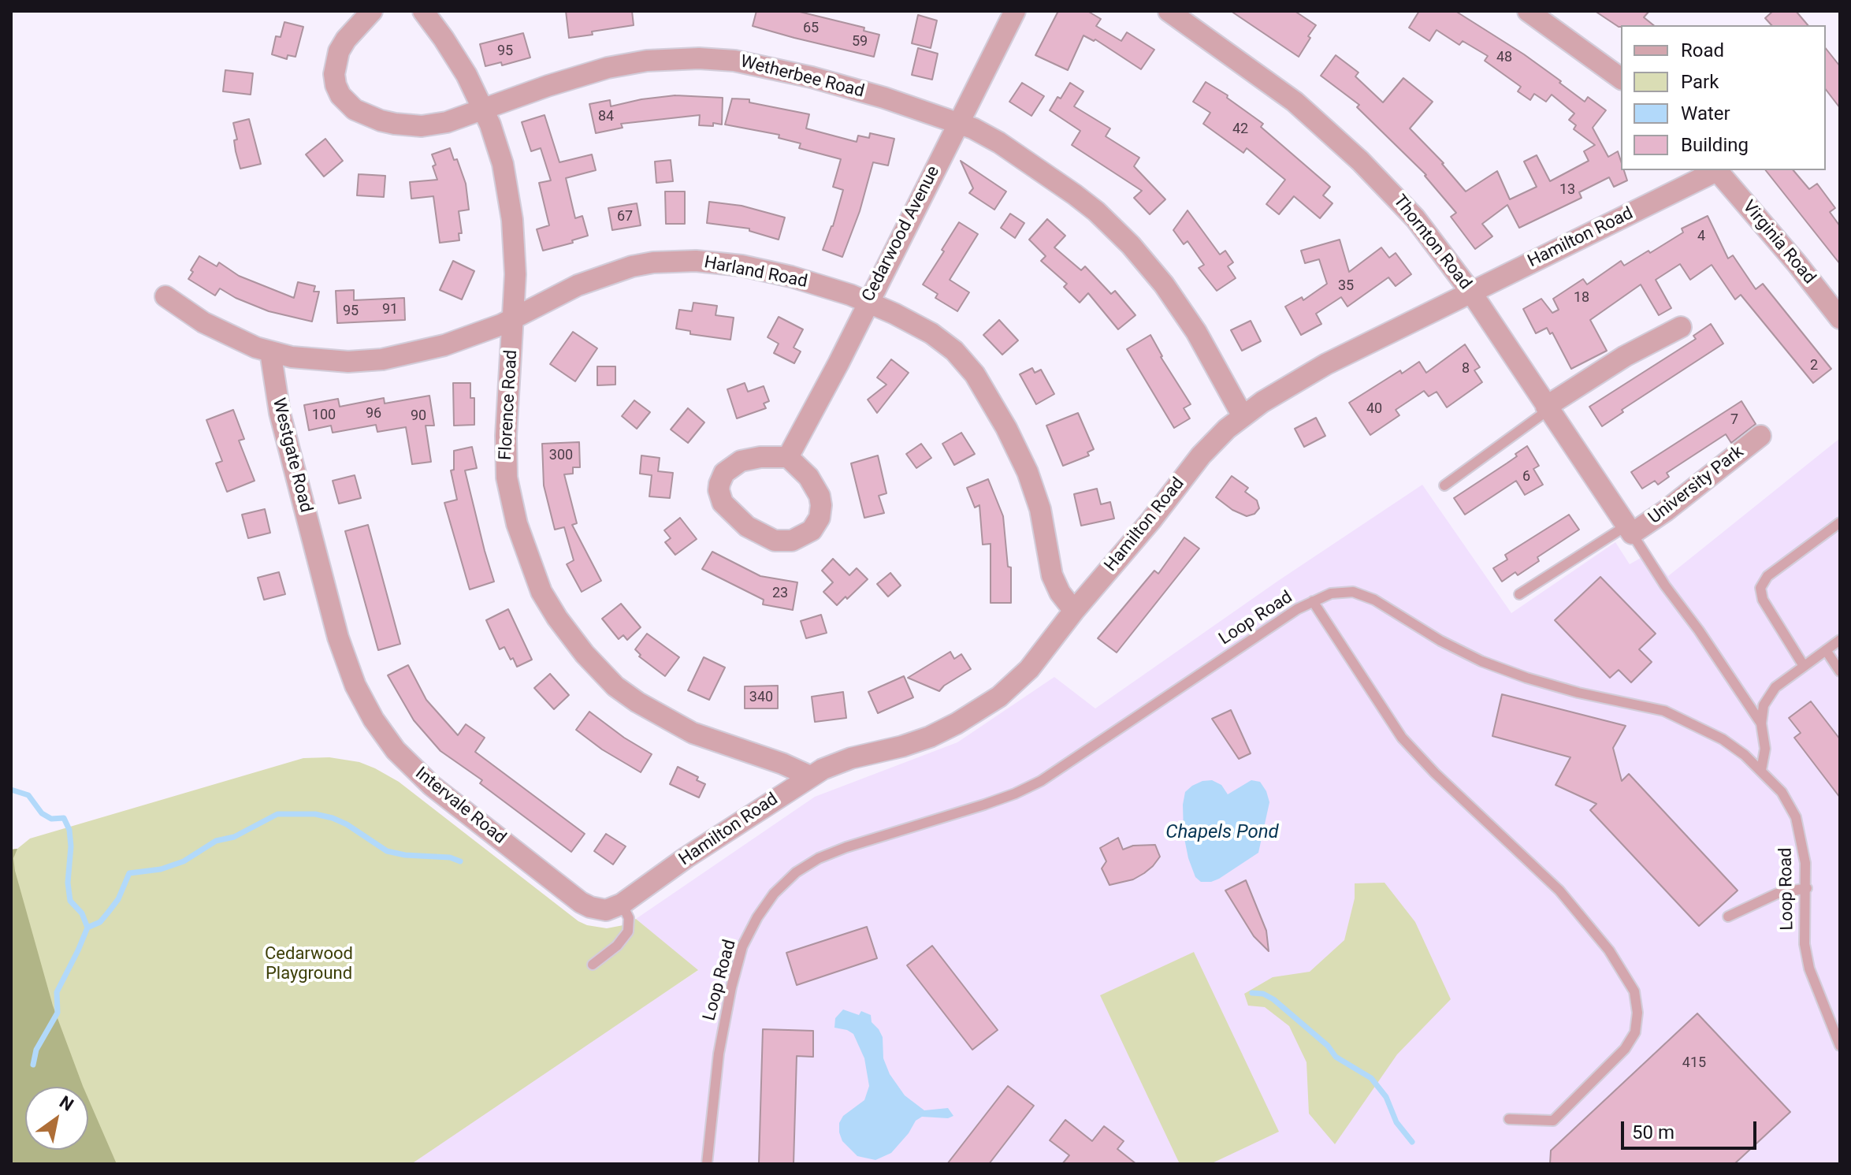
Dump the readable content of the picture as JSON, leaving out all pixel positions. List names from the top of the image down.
{
  "streets": {
    "street": [
      "Wetherbee Road",
      "Cedarwood Avenue",
      "Hamilton Road",
      "Thornton Road",
      "Virginia Road",
      "Harland Road",
      "Florence Road",
      "Westgate Road",
      "University Park",
      "Intervale Road"
    ],
    "lane": ["Loop Road"]
  },
  "crossings": [
    ["Wetherbee Road", "Cedarwood Avenue"],
    ["Wetherbee Road", "Hamilton Road"],
    ["Wetherbee Road", "Florence Road"],
    ["Cedarwood Avenue", "Harland Road"],
    ["Hamilton Road", "Thornton Road"],
    ["Hamilton Road", "Harland Road"],
    ["Hamilton Road", "Florence Road"],
    ["Hamilton Road", "Intervale Road"],
    ["Thornton Road", "University Park"],
    ["Harland Road", "Florence Road"],
    ["Harland Road", "Westgate Road"],
    ["Westgate Road", "Intervale Road"]
  ],
  "water": ["Chapels Pond"],
  "parks": ["Cedarwood Playground"],
  "house_numbers": [
    "65",
    "59",
    "95",
    "48",
    "84",
    "42",
    "13",
    "67",
    "4",
    "35",
    "18",
    "91",
    "95",
    "2",
    "8",
    "40",
    "96",
    "100",
    "90",
    "7",
    "300",
    "6",
    "23",
    "340",
    "415"
  ],
  "legend": [
    "Road",
    "Park",
    "Water",
    "Building"
  ],
  "scale_bar": "50 m",
  "north": "top right"
}
